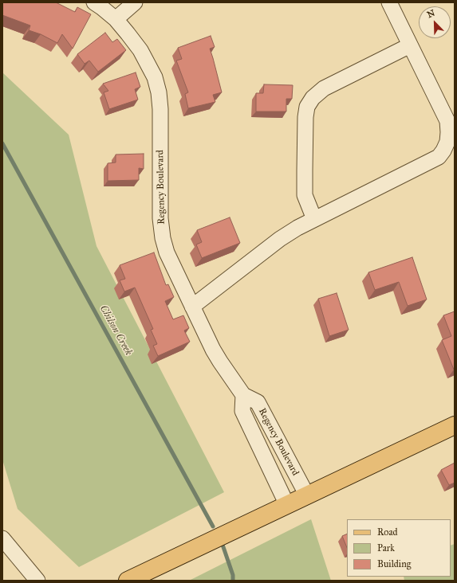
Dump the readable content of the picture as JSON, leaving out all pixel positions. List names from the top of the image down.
{
  "streets": {
    "street": ["Regency Boulevard"]
  },
  "water": ["Chilson Creek"],
  "legend": ["Road", "Park", "Building"],
  "north": "top left"
}
